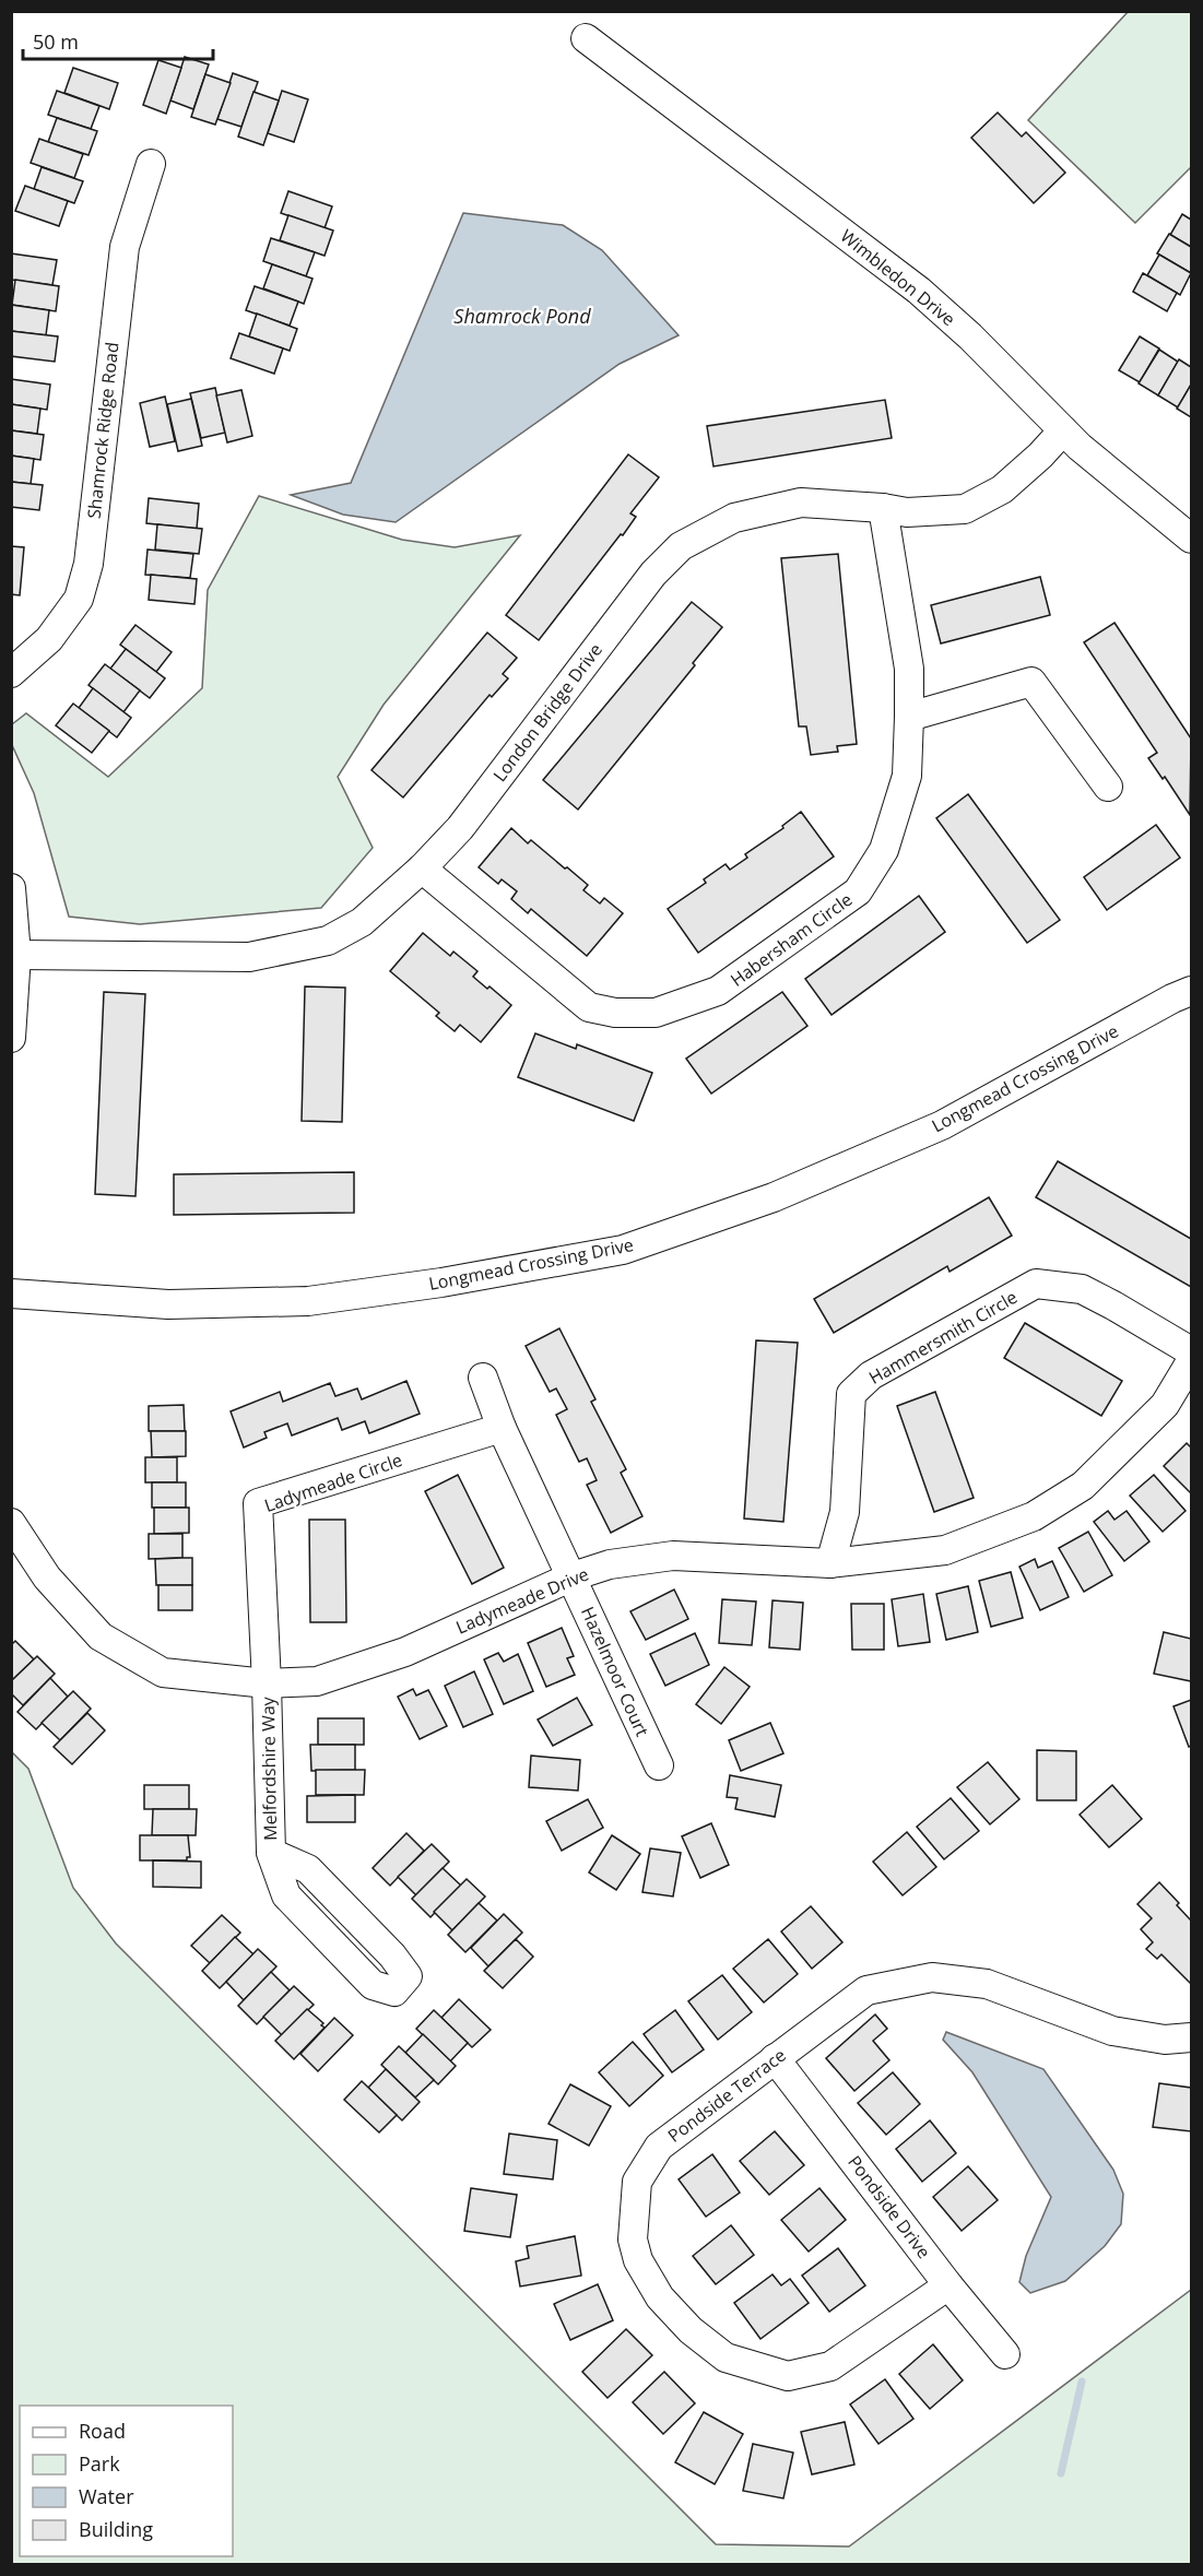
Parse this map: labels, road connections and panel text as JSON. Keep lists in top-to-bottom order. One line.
{"streets":{"street":["Wimbledon Drive","Shamrock Ridge Road","London Bridge Drive","Habersham Circle","Longmead Crossing Drive","Hammersmith Circle","Ladymeade Circle","Ladymeade Drive","Hazelmoor Court","Melfordshire Way","Pondside Terrace","Pondside Drive"]},"crossings":[["Wimbledon Drive","London Bridge Drive"],["London Bridge Drive","Habersham Circle"],["Hammersmith Circle","Ladymeade Drive"],["Ladymeade Circle","Ladymeade Drive"],["Ladymeade Circle","Melfordshire Way"],["Ladymeade Drive","Hazelmoor Court"],["Ladymeade Drive","Melfordshire Way"],["Pondside Terrace","Pondside Drive"]],"water":["Shamrock Pond"],"legend":["Road","Park","Water","Building"],"scale_bar":"50 m"}
